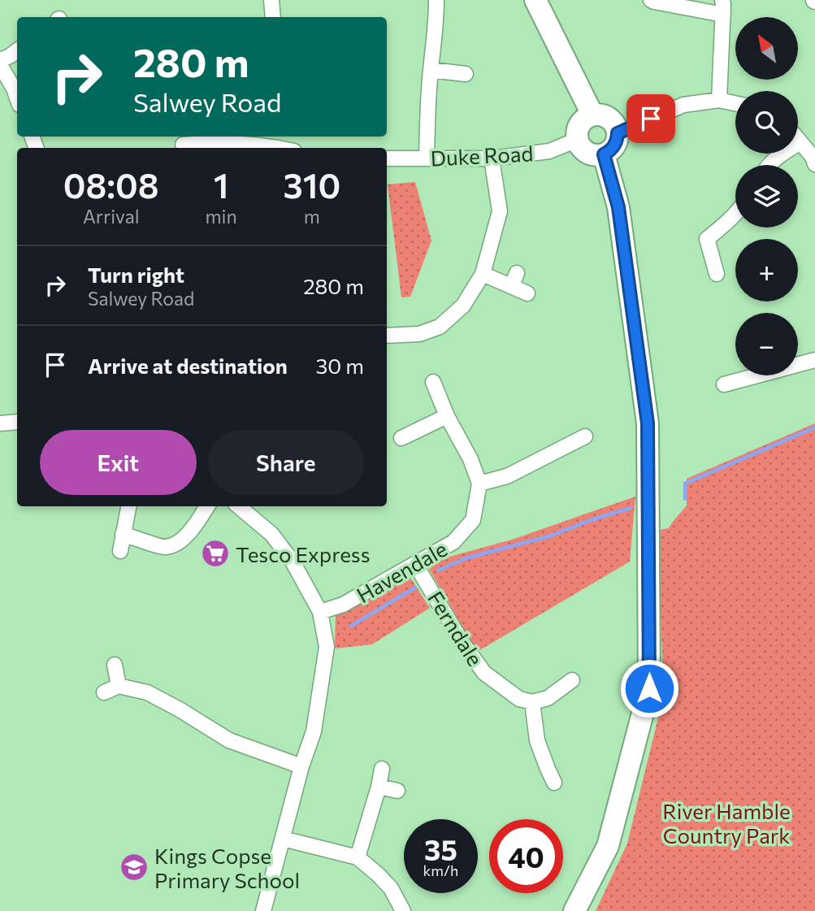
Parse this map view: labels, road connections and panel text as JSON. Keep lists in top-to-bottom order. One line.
{"streets":{"street":["Duke Road","Havendale","Ferndale"]},"crossings":[["Havendale","Ferndale"]],"parks":["River Hamble Country Park"],"places":{"supermarket":["Tesco Express"],"school or university":["Kings Copse Primary School"]},"north":"top left","page":{"map_buttons":["+","−"],"turn":["280 m","Salwey Road"],"eta":["08:08","Arrival","1","min","310","m"],"list":[{"name":"Turn right","note":"Salwey Road","value":"280 m"},{"name":"Arrive at destination","value":"30 m"}],"buttons":["Exit","Share"],"speed":"35 km/h","limit":"40"}}
